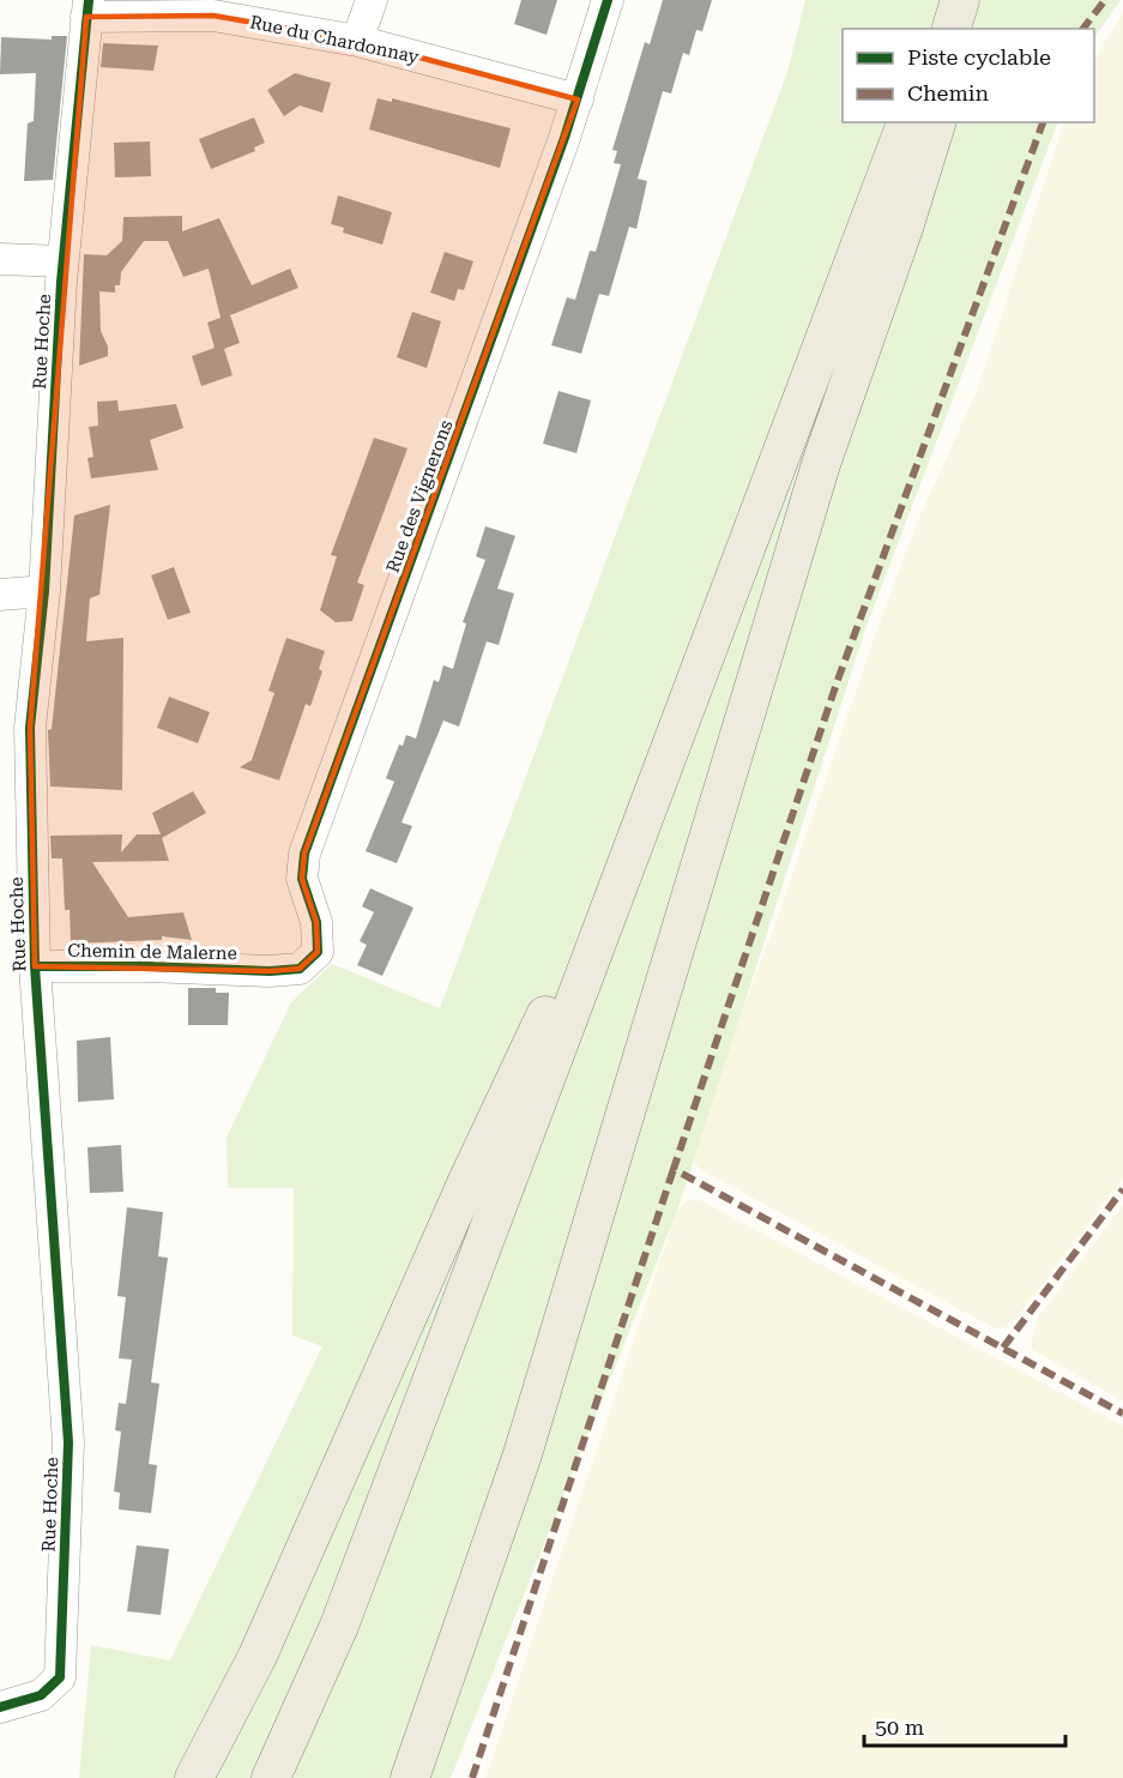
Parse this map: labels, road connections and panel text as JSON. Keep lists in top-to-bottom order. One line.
{"streets":{"street":["Rue du Chardonnay","Rue Hoche","Rue des Vignerons","Chemin de Malerne"]},"crossings":[["Rue du Chardonnay","Rue Hoche"],["Rue du Chardonnay","Rue des Vignerons"],["Rue Hoche","Chemin de Malerne"],["Rue des Vignerons","Chemin de Malerne"]],"legend":["Piste cyclable","Chemin"],"scale_bar":"50 m"}
